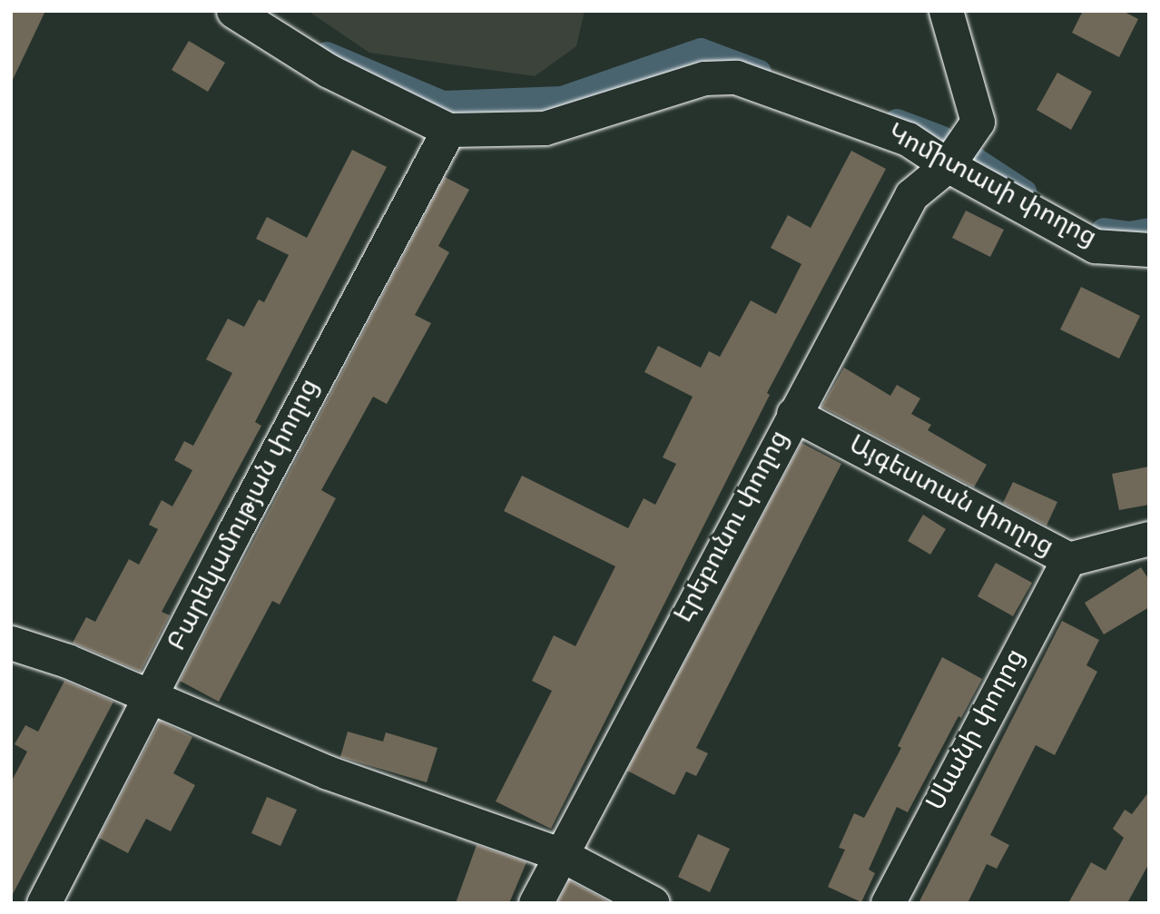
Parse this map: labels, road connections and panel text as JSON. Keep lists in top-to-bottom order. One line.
{"streets":{"street":["Կոմիտասի փողոց","Այգեստան փողոց","Բարեկամության փողոց","Էրեբունու փողոց","Սևանի փողոց"]},"crossings":[["Կոմիտասի փողոց","Բարեկամության փողոց"],["Կոմիտասի փողոց","Էրեբունու փողոց"],["Այգեստան փողոց","Էրեբունու փողոց"],["Այգեստան փողոց","Սևանի փողոց"]]}
